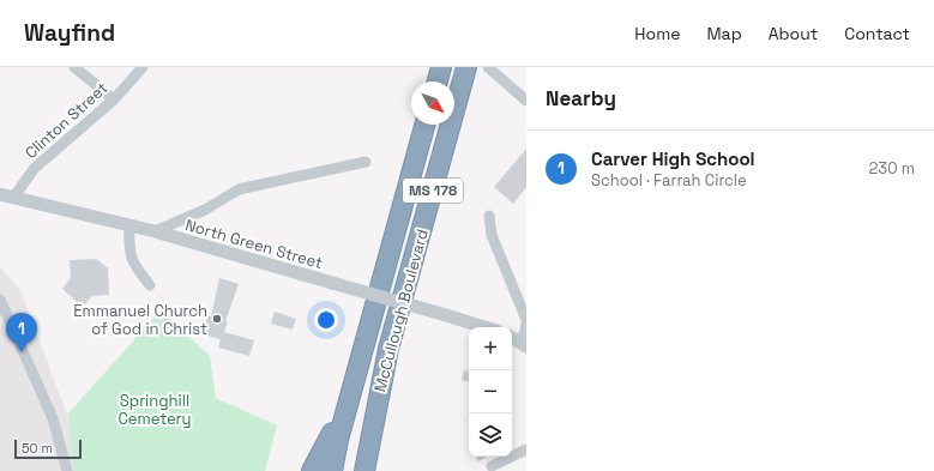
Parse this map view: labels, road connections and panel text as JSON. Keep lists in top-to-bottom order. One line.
{"streets":{"highway":["MS 178","McCullough Boulevard"],"street":["Clinton Street","North Green Street"]},"crossings":[["Clinton Street","North Green Street"]],"parks":["Springhill Cemetery"],"places":["Emmanuel Church of God in Christ"],"scale_bar":"50 m","north":"bottom right","page":{"header":"Wayfind","nav":["Home","Map","About","Contact"],"heading":"Nearby","list":[{"mark":"1","name":"Carver High School","note":"School · Farrah Circle","value":"230 m"}],"pins":"1","map_buttons":["+","−"],"scale":"50 m"}}
